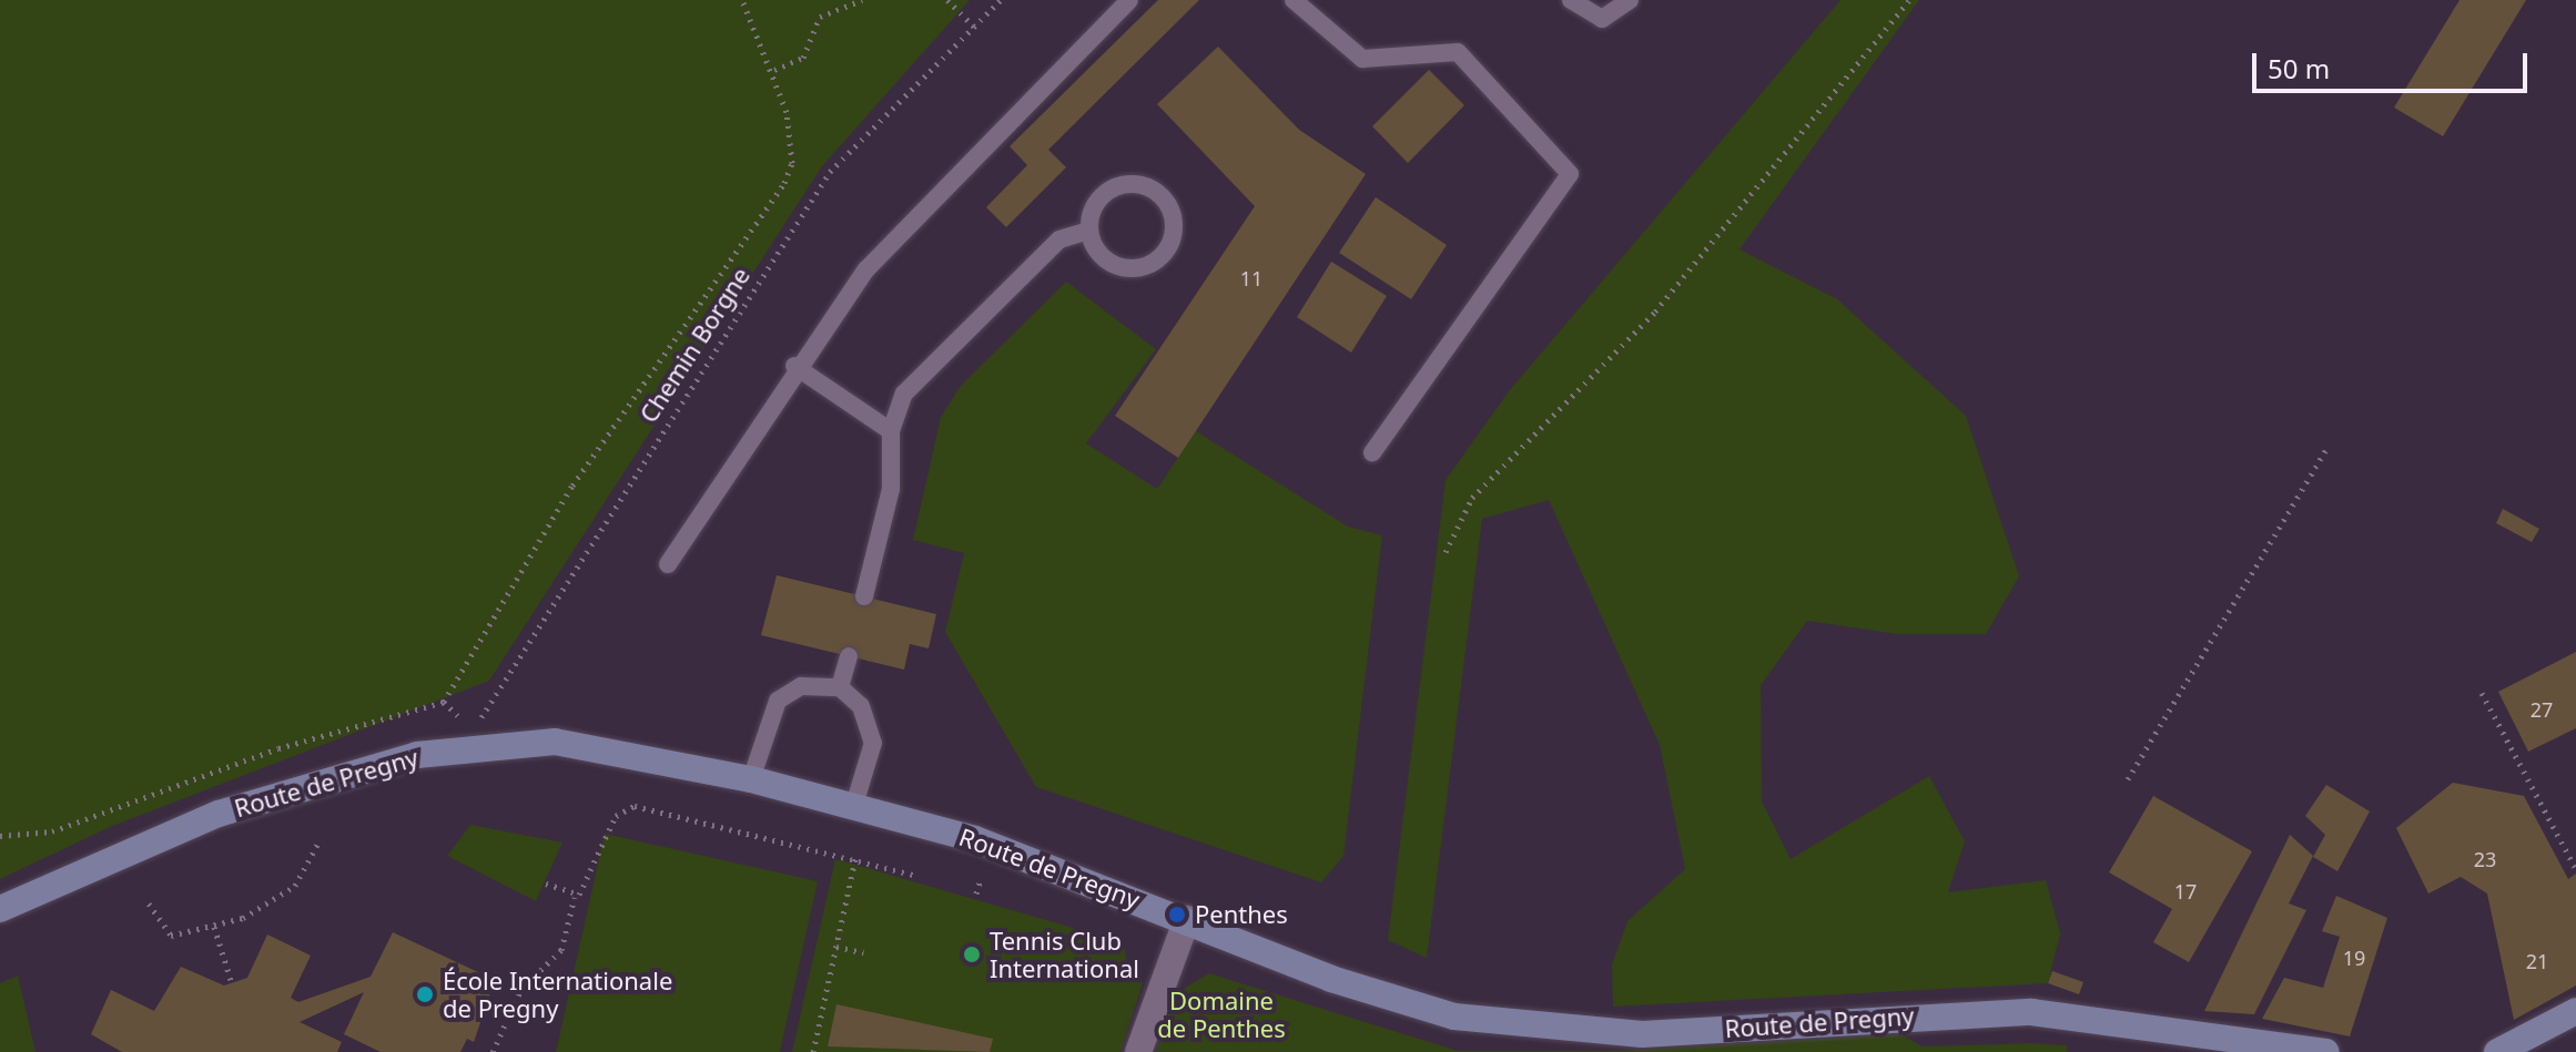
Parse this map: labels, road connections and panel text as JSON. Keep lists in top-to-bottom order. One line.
{"streets":{"street":["Route de Pregny"],"path":["Chemin Borgne"]},"crossings":[["Chemin Borgne","Route de Pregny"]],"parks":["Domaine de Penthes"],"places":["Penthes","Tennis Club International","École Internationale de Pregny"],"house_numbers":["11","27","23","17","19","21"],"scale_bar":"50 m"}
